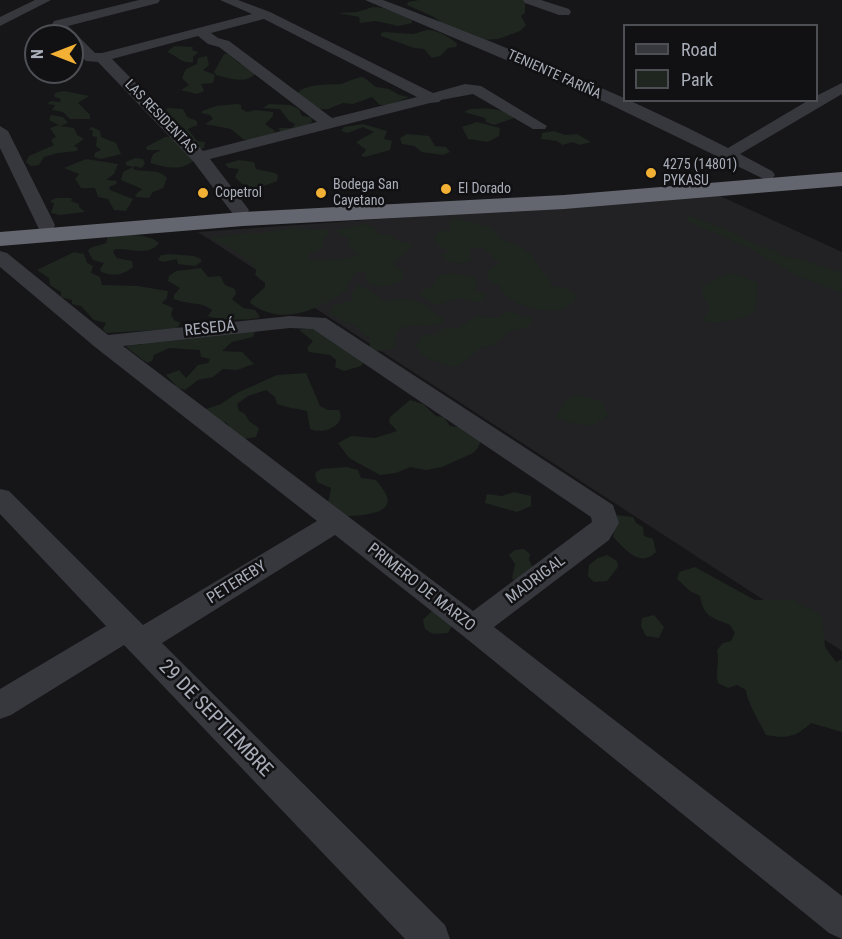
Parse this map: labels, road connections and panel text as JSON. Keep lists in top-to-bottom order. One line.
{"streets":{"street":["TENIENTE FARIÑA","LAS RESIDENTAS","RESEDÁ","MADRIGAL","PETEREBY","PRIMERO DE MARZO","29 DE SEPTIEMBRE"]},"crossings":[["RESEDÁ","MADRIGAL"],["RESEDÁ","PRIMERO DE MARZO"],["MADRIGAL","PRIMERO DE MARZO"],["PETEREBY","PRIMERO DE MARZO"],["PETEREBY","29 DE SEPTIEMBRE"]],"places":["4275 (14801) PYKASU","El Dorado","Copetrol","Bodega San Cayetano"],"legend":["Road","Park"],"north":"left"}
